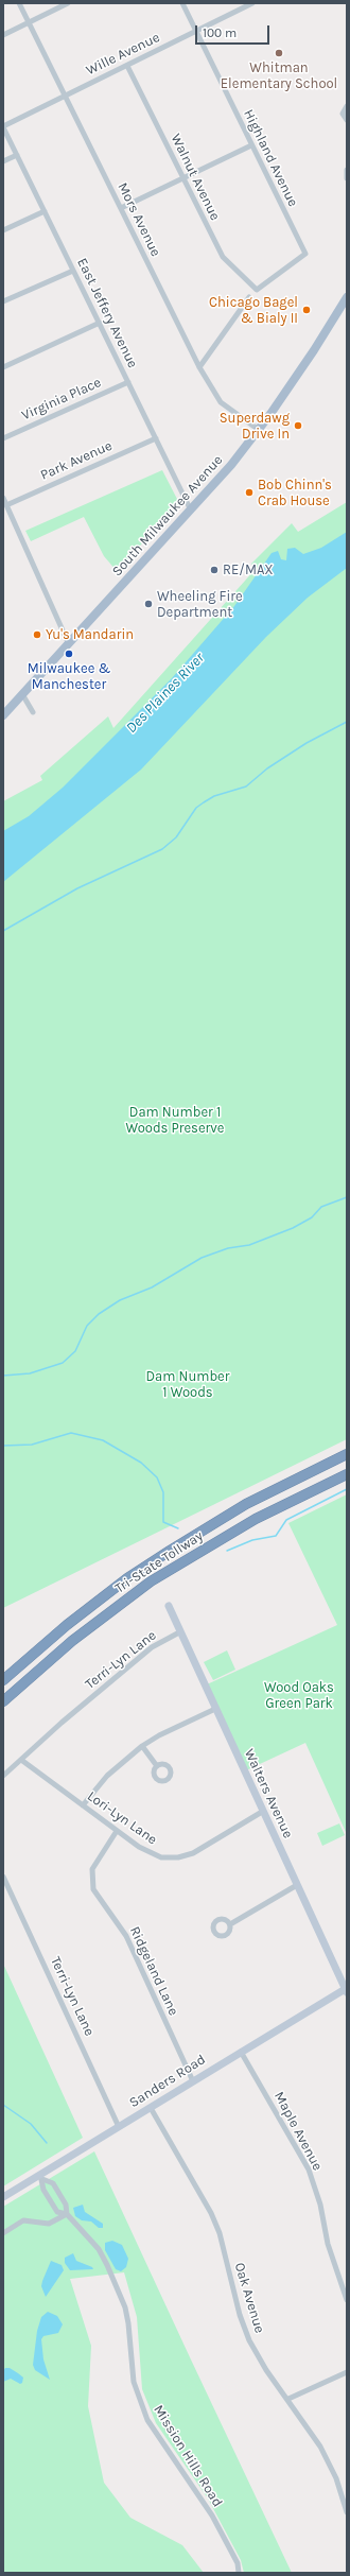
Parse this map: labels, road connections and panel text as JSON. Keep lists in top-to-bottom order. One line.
{"streets":{"highway":["Tri-State Tollway"],"main road":["South Milwaukee Avenue"],"street":["Wille Avenue","Highland Avenue","Walnut Avenue","Mors Avenue","East Jeffery Avenue","Virginia Place","Park Avenue","Terri-Lyn Lane","Walters Avenue","Lori-Lyn Lane","Ridgeland Lane","Sanders Road","Maple Avenue","Oak Avenue","Mission Hills Road"]},"crossings":[["Wille Avenue","Highland Avenue"],["Wille Avenue","Walnut Avenue"],["Wille Avenue","Mors Avenue"],["Wille Avenue","East Jeffery Avenue"],["Highland Avenue","Walnut Avenue"],["Mors Avenue","South Milwaukee Avenue"],["East Jeffery Avenue","Virginia Place"],["East Jeffery Avenue","Park Avenue"],["East Jeffery Avenue","South Milwaukee Avenue"],["Terri-Lyn Lane","Walters Avenue"],["Terri-Lyn Lane","Lori-Lyn Lane"],["Terri-Lyn Lane","Sanders Road"],["Walters Avenue","Lori-Lyn Lane"],["Walters Avenue","Sanders Road"],["Lori-Lyn Lane","Ridgeland Lane"],["Ridgeland Lane","Sanders Road"],["Sanders Road","Maple Avenue"],["Sanders Road","Oak Avenue"],["Sanders Road","Mission Hills Road"]],"water":["Des Plaines River"],"parks":["Dam Number 1 Woods Preserve","Dam Number 1 Woods","Wood Oaks Green Park"],"places":["Whitman Elementary School","Chicago Bagel & Bialy II","Superdawg Drive In","Bob Chinn's Crab House","RE/MAX","Wheeling Fire Department","Yu's Mandarin","Milwaukee & Manchester"],"scale_bar":"100 m"}
